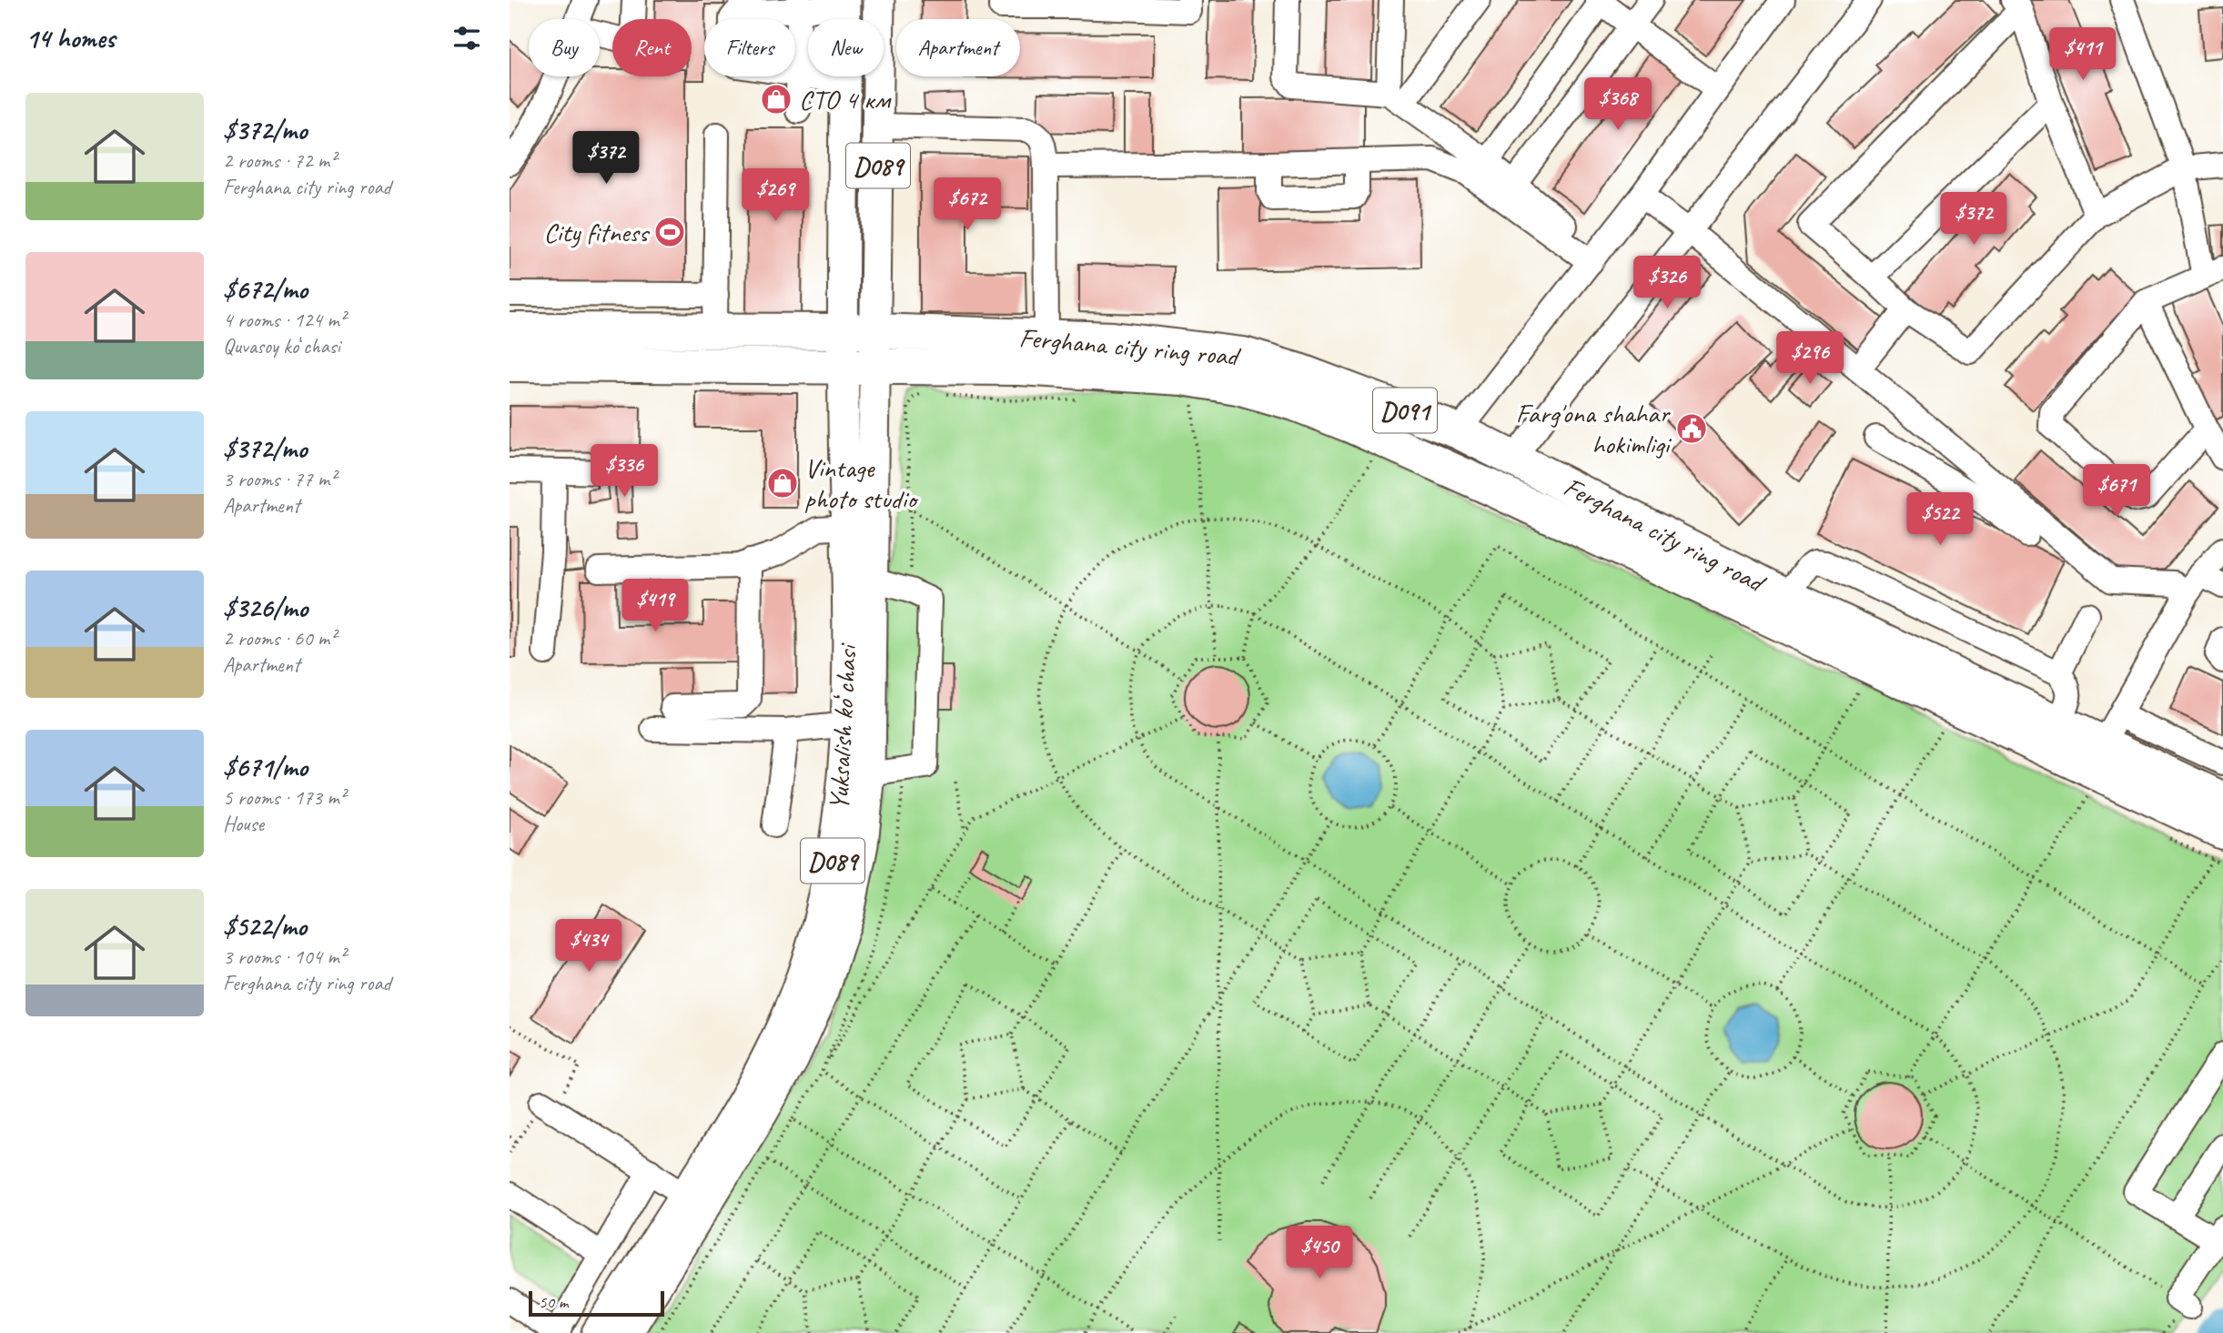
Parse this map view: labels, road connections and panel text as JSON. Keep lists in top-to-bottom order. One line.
{"streets":{"highway":["Ferghana city ring road","D091"],"main road":["D089","Yuksalish koʻchasi"]},"crossings":[["D089","Ferghana city ring road"],["D089","Yuksalish koʻchasi"],["Ferghana city ring road","Yuksalish koʻchasi"]],"places":{"shop":["СТО 4 км","Vintage photo studio"],"sports":["City fitness"],"public building":["Farg'ona shahar hokimligi"]},"scale_bar":"50 m","page":{"heading":"14 homes","chip":["Buy","Rent","Filters","New","Apartment"],"price":["$411","$368","$372","$269","$672","$372","$326","$296","$336","$671","$522","$419","$434","$450"],"list":[{"name":"$372/mo","note":"2 rooms · 72 m² · Ferghana city ring road"},{"name":"$672/mo","note":"4 rooms · 124 m² · Quvasoy koʻchasi"},{"name":"$372/mo","note":"3 rooms · 77 m² · Apartment"},{"name":"$326/mo","note":"2 rooms · 60 m² · Apartment"},{"name":"$671/mo","note":"5 rooms · 173 m² · House"},{"name":"$522/mo","note":"3 rooms · 104 m² · Ferghana city ring road"}],"scale":"50 m"}}
